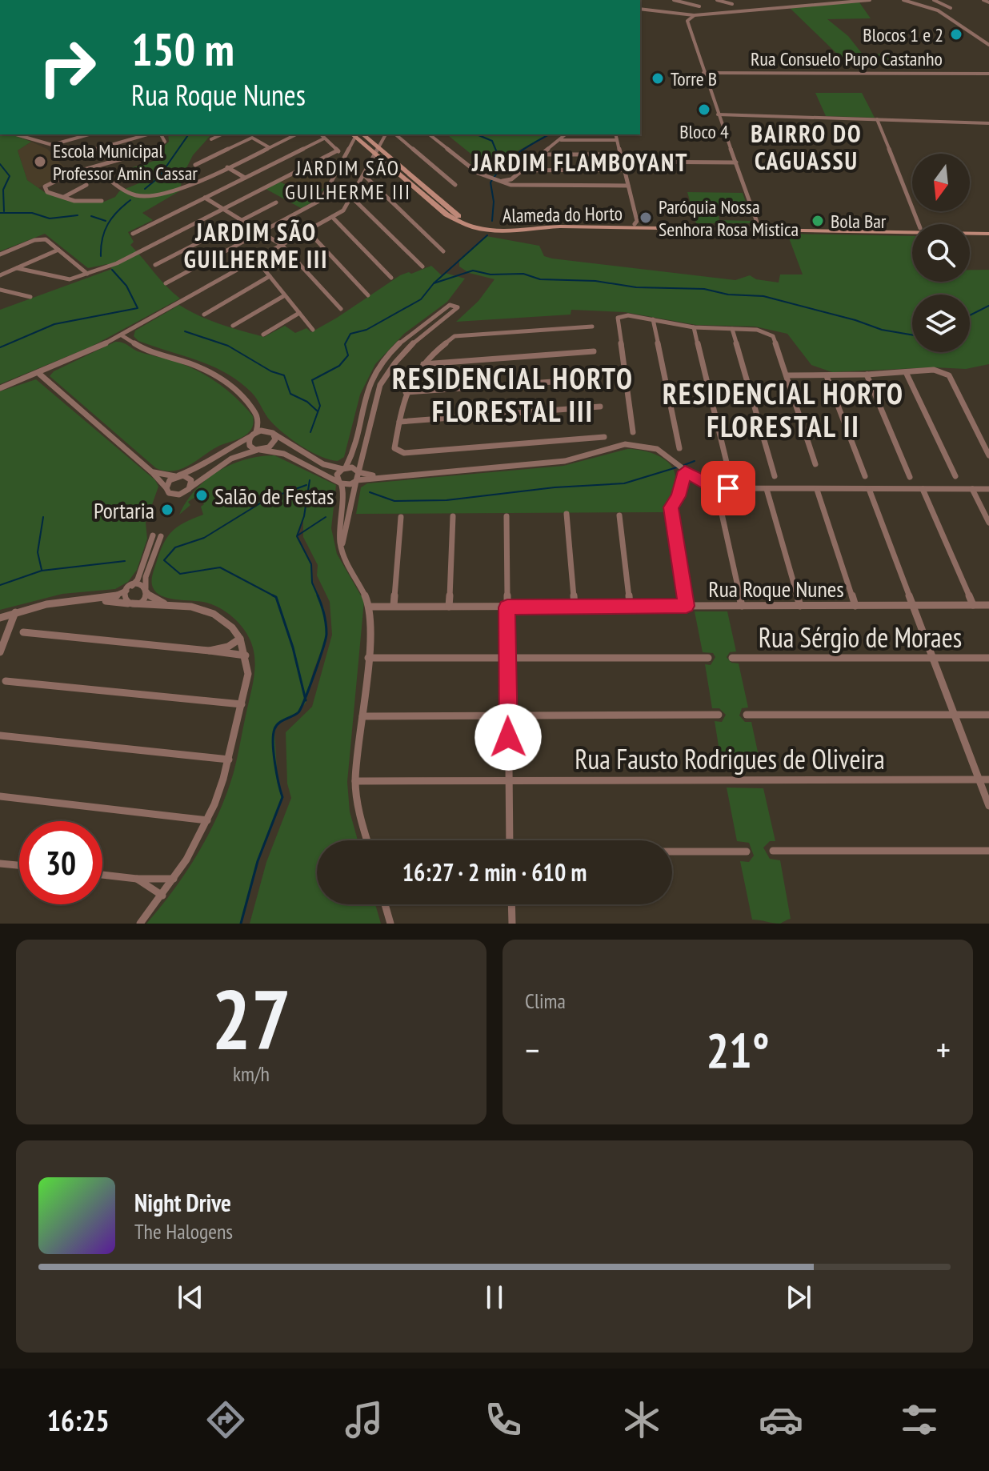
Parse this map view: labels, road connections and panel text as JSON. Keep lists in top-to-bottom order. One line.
{"streets":{"main road":["Alameda do Horto"],"street":["Rua Consuelo Pupo Castanho","Rua Roque Nunes","Rua Sérgio de Moraes","Rua Fausto Rodrigues de Oliveira"]},"districts":["BAIRRO DO CAGUASSU","JARDIM FLAMBOYANT","JARDIM SÃO GUILHERME III","JARDIM SÃO GUILHERME III","RESIDENCIAL HORTO FLORESTAL III","RESIDENCIAL HORTO FLORESTAL II"],"places":["Blocos 1 e 2","Torre B","Bloco 4","Escola Municipal Professor Amin Cassar","Paróquia Nossa Senhora Rosa Mistica","Bola Bar","Salão de Festas","Portaria"],"north":"bottom","page":{"turn":["150 m","Rua Roque Nunes"],"limit":"30","trip":"16:27 · 2 min · 610 m","tile":[["27","km/h"],"Clima"],"heat":["−","21°","+"],"song":["Night Drive","The Halogens"],"tabs":"16:25"}}
